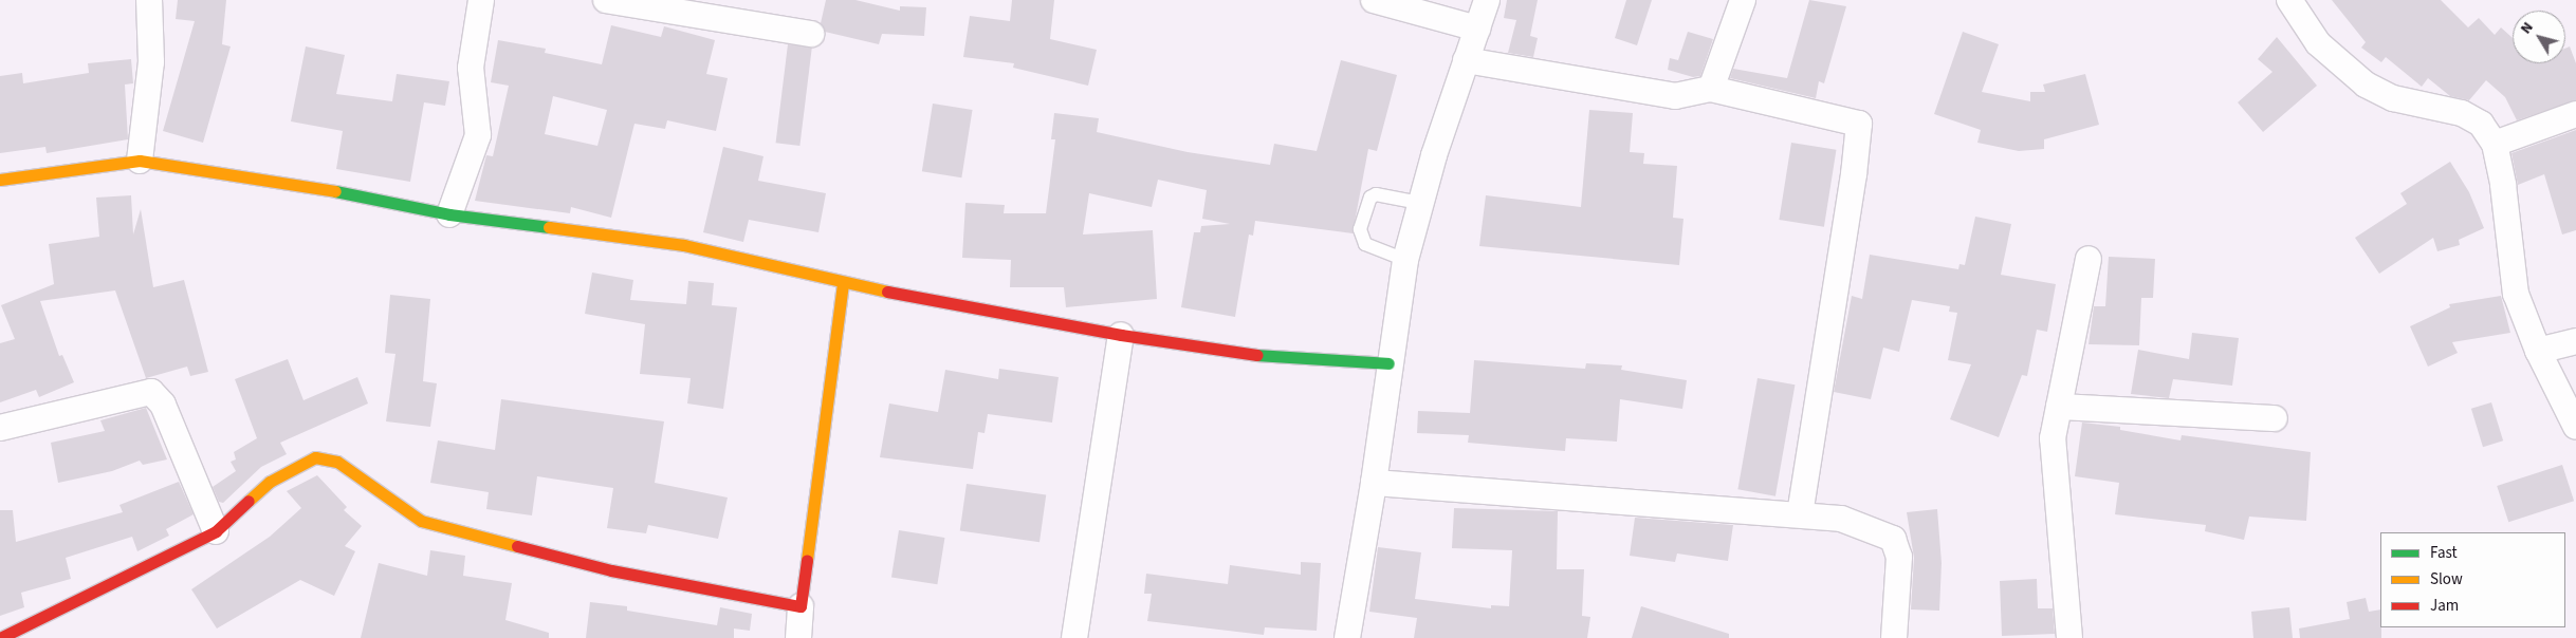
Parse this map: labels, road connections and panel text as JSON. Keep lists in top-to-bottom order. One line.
{"legend":["Fast","Slow","Jam"],"north":"top left"}
